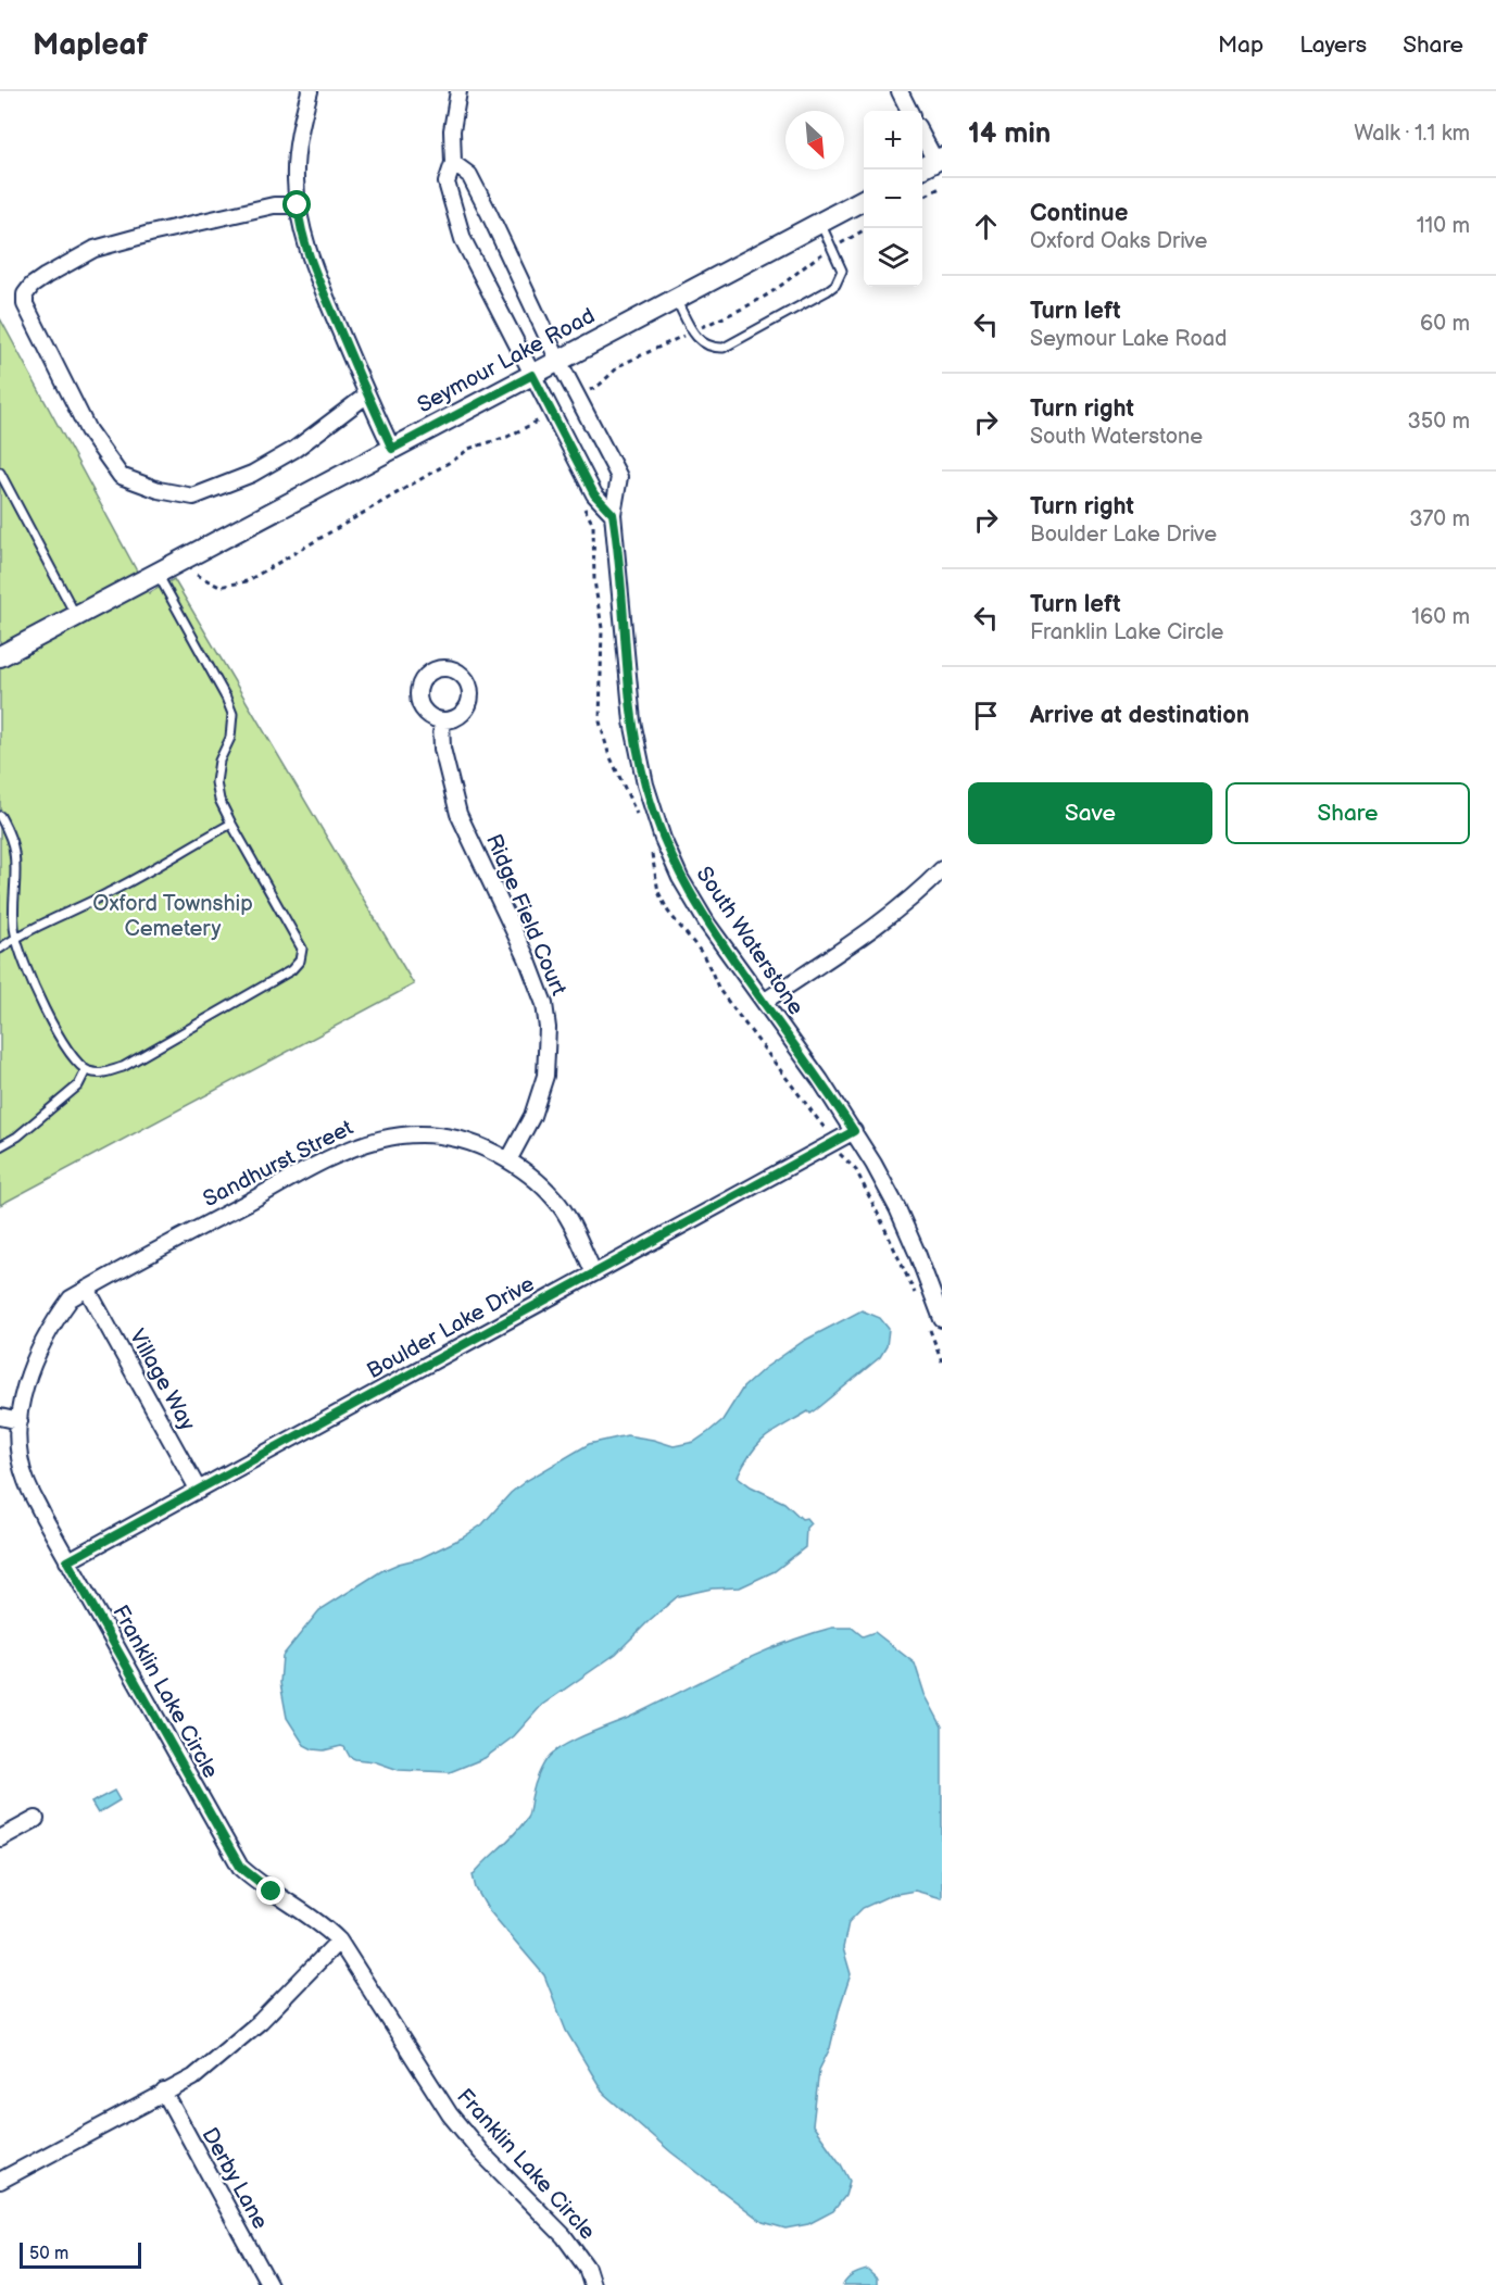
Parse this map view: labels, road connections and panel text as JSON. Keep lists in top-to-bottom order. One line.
{"streets":{"street":["Seymour Lake Road","Ridge Field Court","South Waterstone","Sandhurst Street","Boulder Lake Drive","Village Way","Franklin Lake Circle","Derby Lane"]},"crossings":[["Seymour Lake Road","South Waterstone"],["Ridge Field Court","Sandhurst Street"],["South Waterstone","Boulder Lake Drive"],["Sandhurst Street","Boulder Lake Drive"],["Sandhurst Street","Village Way"],["Sandhurst Street","Franklin Lake Circle"],["Boulder Lake Drive","Village Way"],["Boulder Lake Drive","Franklin Lake Circle"]],"parks":["Oxford Township Cemetery"],"scale_bar":"50 m","north":"bottom right","page":{"header":"Mapleaf","nav":["Map","Layers","Share"],"heading":["14 min","Walk · 1.1 km"],"map_buttons":["+","−"],"list":[["Continue","Oxford Oaks Drive","110 m"],["Turn left","Seymour Lake Road","60 m"],["Turn right","South Waterstone","350 m"],["Turn right","Boulder Lake Drive","370 m"],["Turn left","Franklin Lake Circle","160 m"],"Arrive at destination"],"buttons":["Save","Share"],"scale":"50 m"}}
